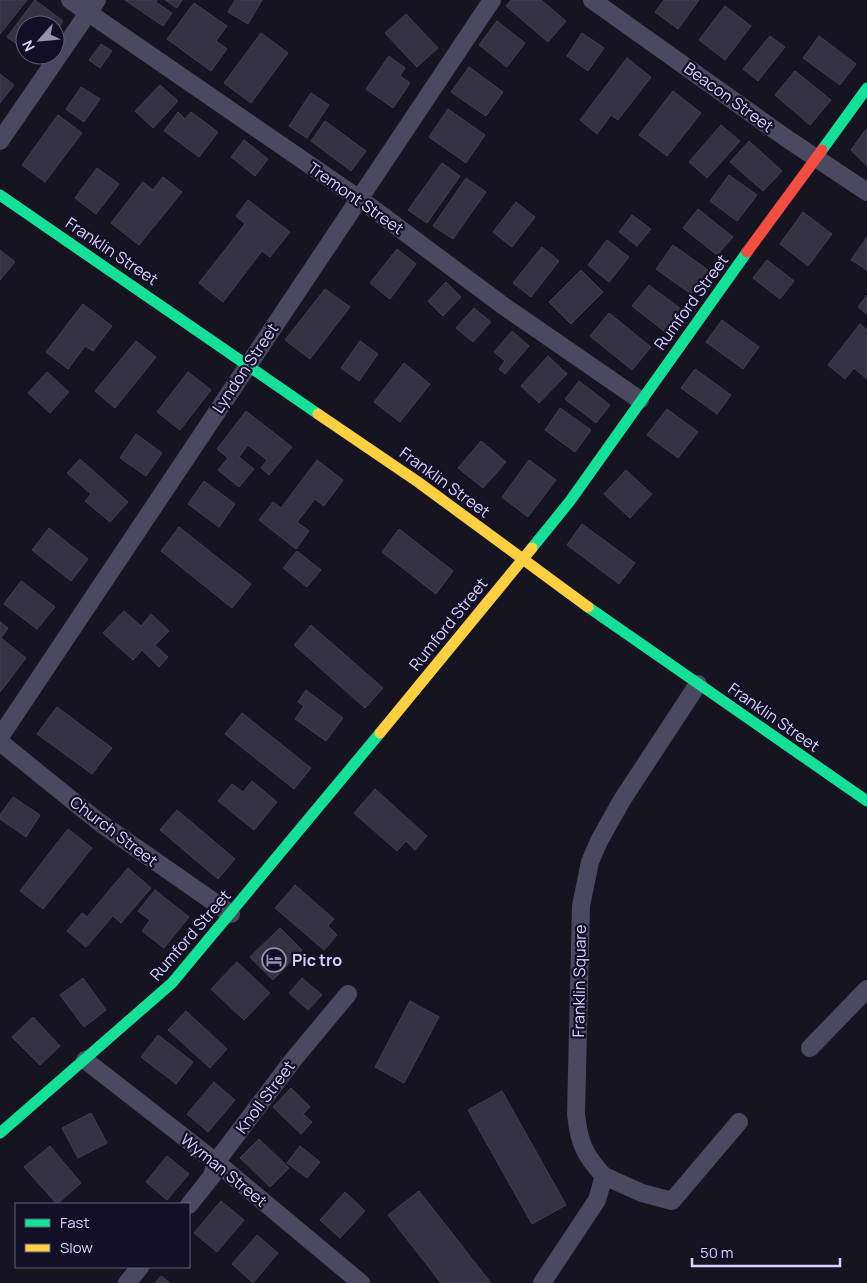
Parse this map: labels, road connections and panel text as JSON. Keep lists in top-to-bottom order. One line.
{"streets":{"street":["Beacon Street","Tremont Street","Franklin Street","Rumford Street","Lyndon Street","Church Street","Franklin Square","Knoll Street","Wyman Street"]},"crossings":[["Beacon Street","Rumford Street"],["Tremont Street","Rumford Street"],["Tremont Street","Lyndon Street"],["Franklin Street","Rumford Street"],["Franklin Street","Lyndon Street"],["Franklin Street","Franklin Square"],["Rumford Street","Church Street"],["Rumford Street","Wyman Street"],["Knoll Street","Wyman Street"]],"places":{"hotel":["Pic tro"]},"legend":["Fast","Slow"],"scale_bar":"50 m","north":"bottom left"}
